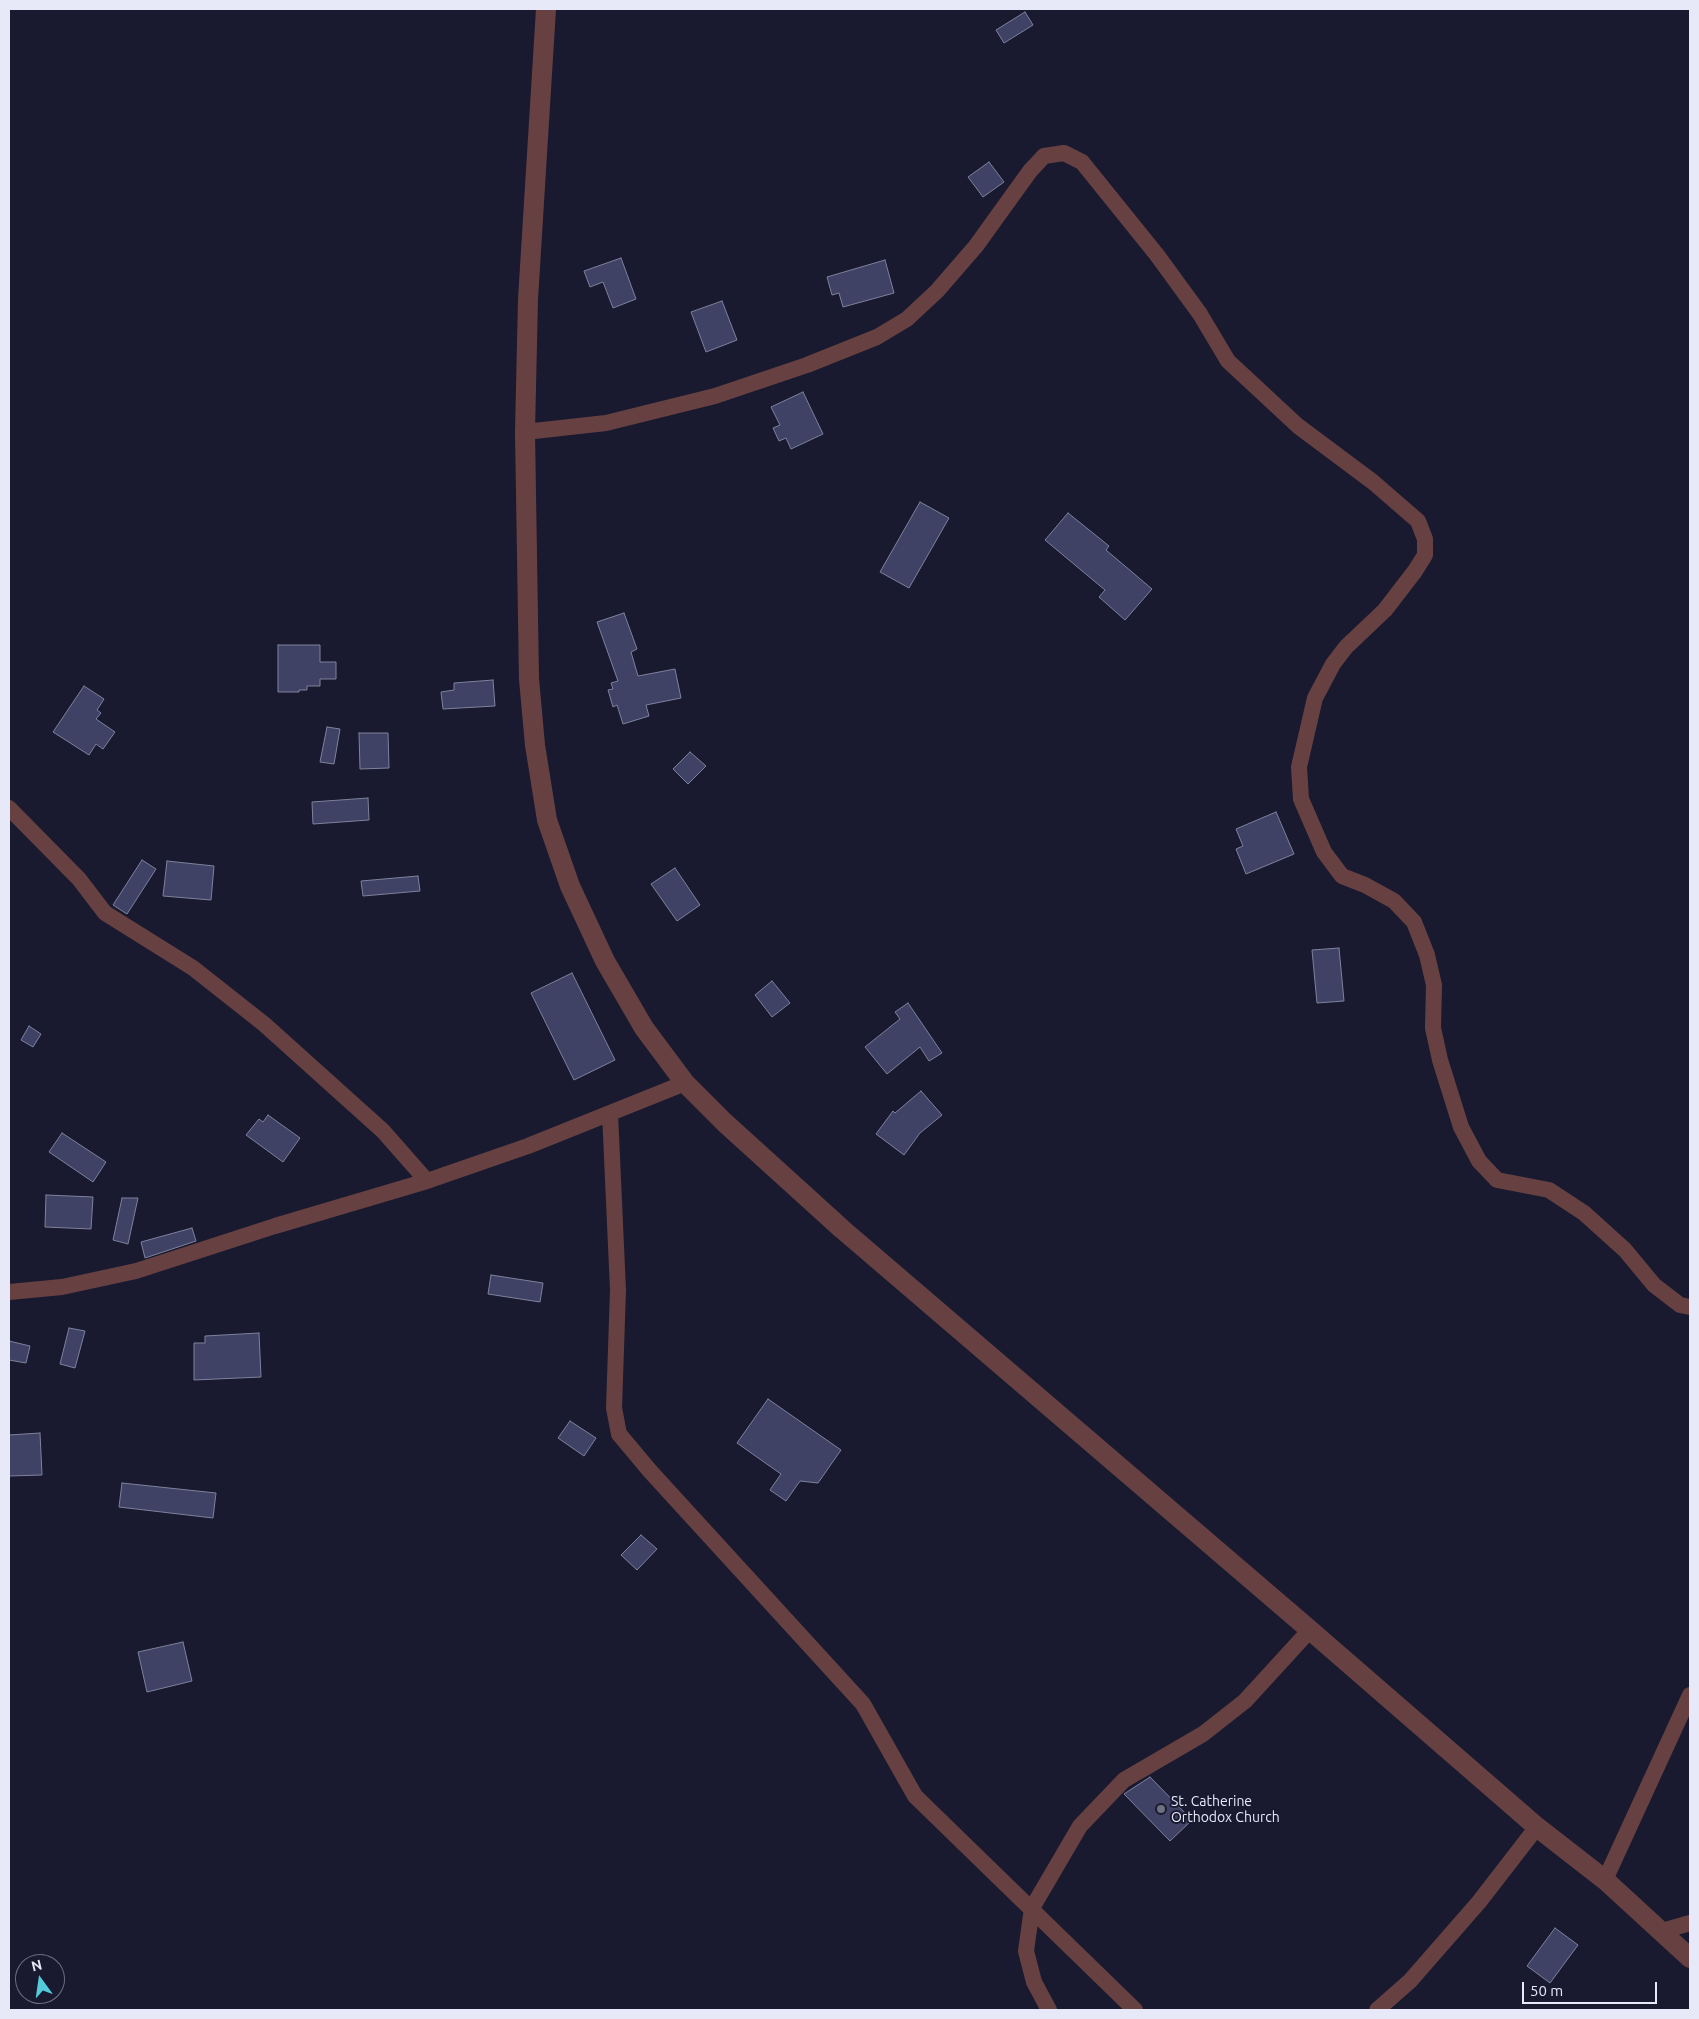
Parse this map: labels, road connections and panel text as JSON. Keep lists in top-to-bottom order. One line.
{"places":["St. Catherine Orthodox Church"],"scale_bar":"50 m","north":"top"}
